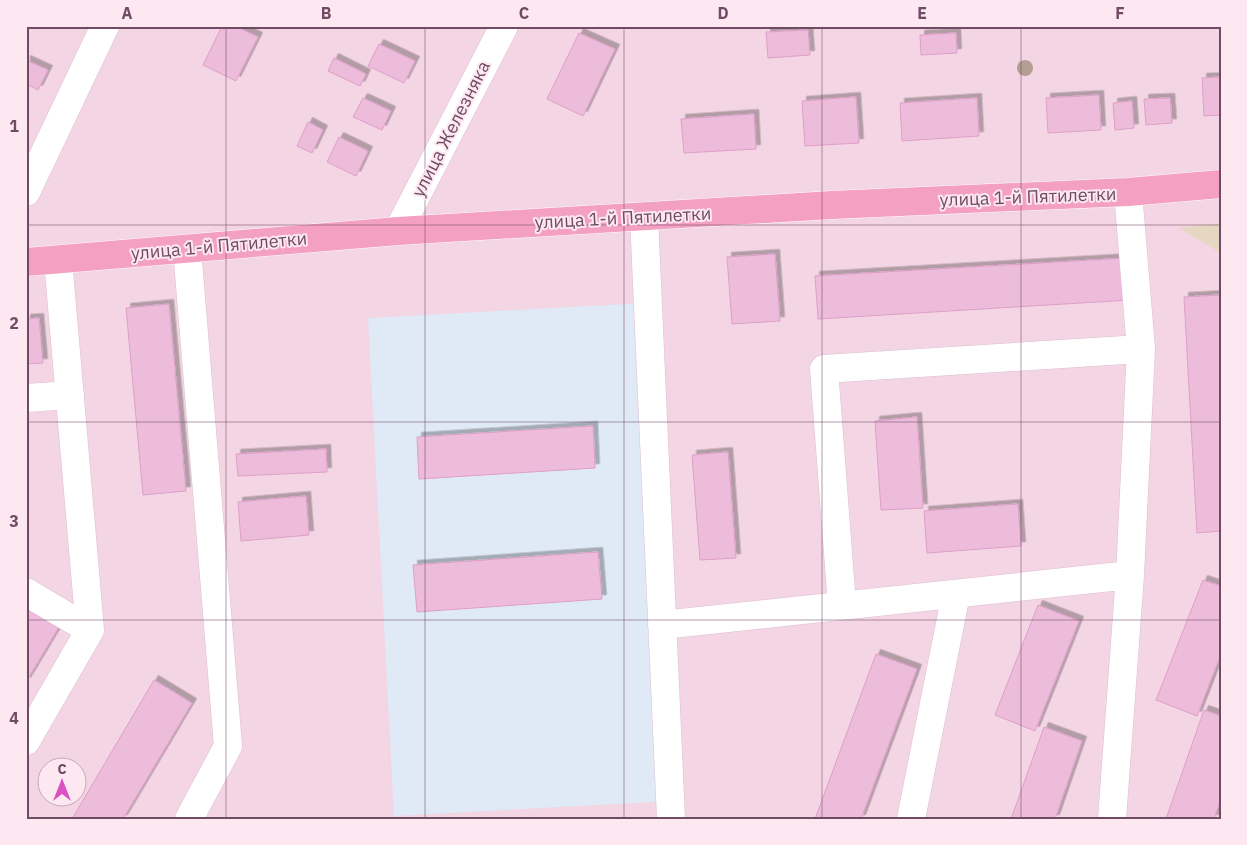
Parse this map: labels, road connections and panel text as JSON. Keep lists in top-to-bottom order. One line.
{"streets":{"main road":["улица 1-й Пятилетки"],"lane":["улица Железняка"]},"crossings":[["улица Железняка","улица 1-й Пятилетки"]],"north":"top","grid":{"columns":["A","B","C","D","E","F"],"rows":["1","2","3","4"]}}
